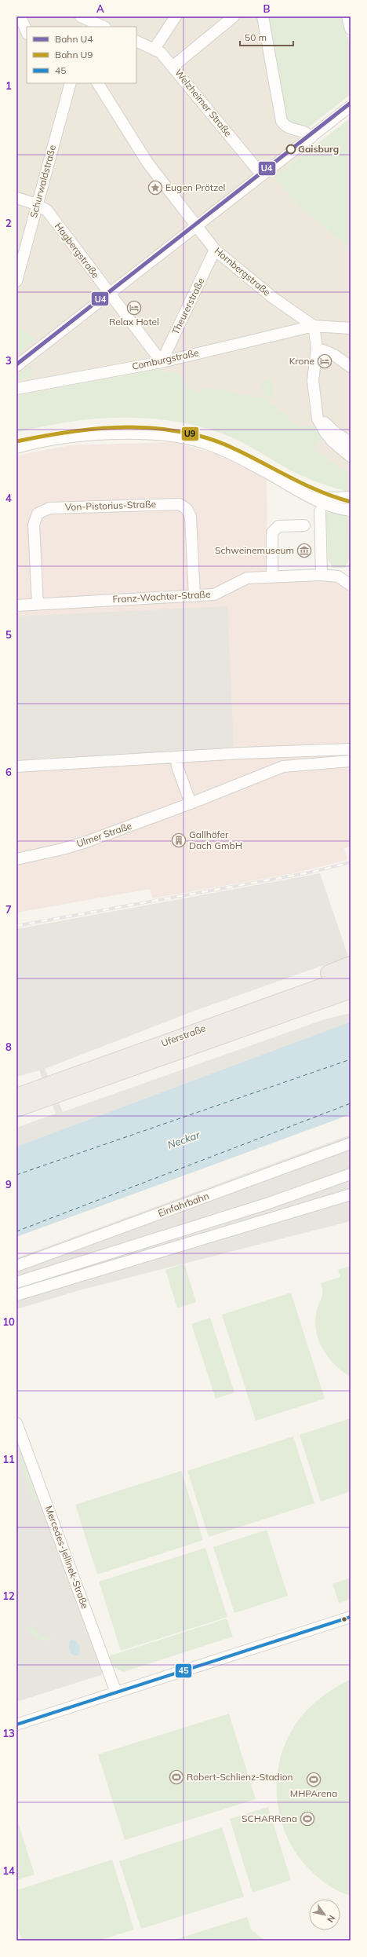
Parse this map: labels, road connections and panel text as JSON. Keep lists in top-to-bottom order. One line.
{"streets":{"highway":["Uferstraße"],"street":["Welzheimer Straße","Schurwaldstraße","Hagbergstraße","Hornbergstraße","Theurerstraße","Comburgstraße","Von-Pistorius-Straße","Franz-Wachter-Straße","Ulmer Straße","Einfahrbahn","Mercedes-Jellinek-Straße"]},"crossings":[["Schurwaldstraße","Hagbergstraße"],["Hagbergstraße","Theurerstraße"],["Hagbergstraße","Comburgstraße"],["Hornbergstraße","Theurerstraße"],["Hornbergstraße","Comburgstraße"],["Theurerstraße","Comburgstraße"],["Von-Pistorius-Straße","Franz-Wachter-Straße"]],"water":["Neckar"],"places":{"other":["Gaisburg"],"place":["Eugen Prötzel"],"hotel":["Relax Hotel","Krone"],"museum":["Schweinemuseum"],"building":["Gallhöfer Dach GmbH"],"sports":["Robert-Schlienz-Stadion","MHPArena","SCHARRena"]},"lines":["rail line U4","rail line U9","transit line 45"],"legend":["Bahn U4","Bahn U9","45"],"scale_bar":"50 m","north":"bottom right","grid":{"columns":["A","B"],"rows":["1","2","3","4","5","6","7","8","9","10","11","12","13","14"]}}
